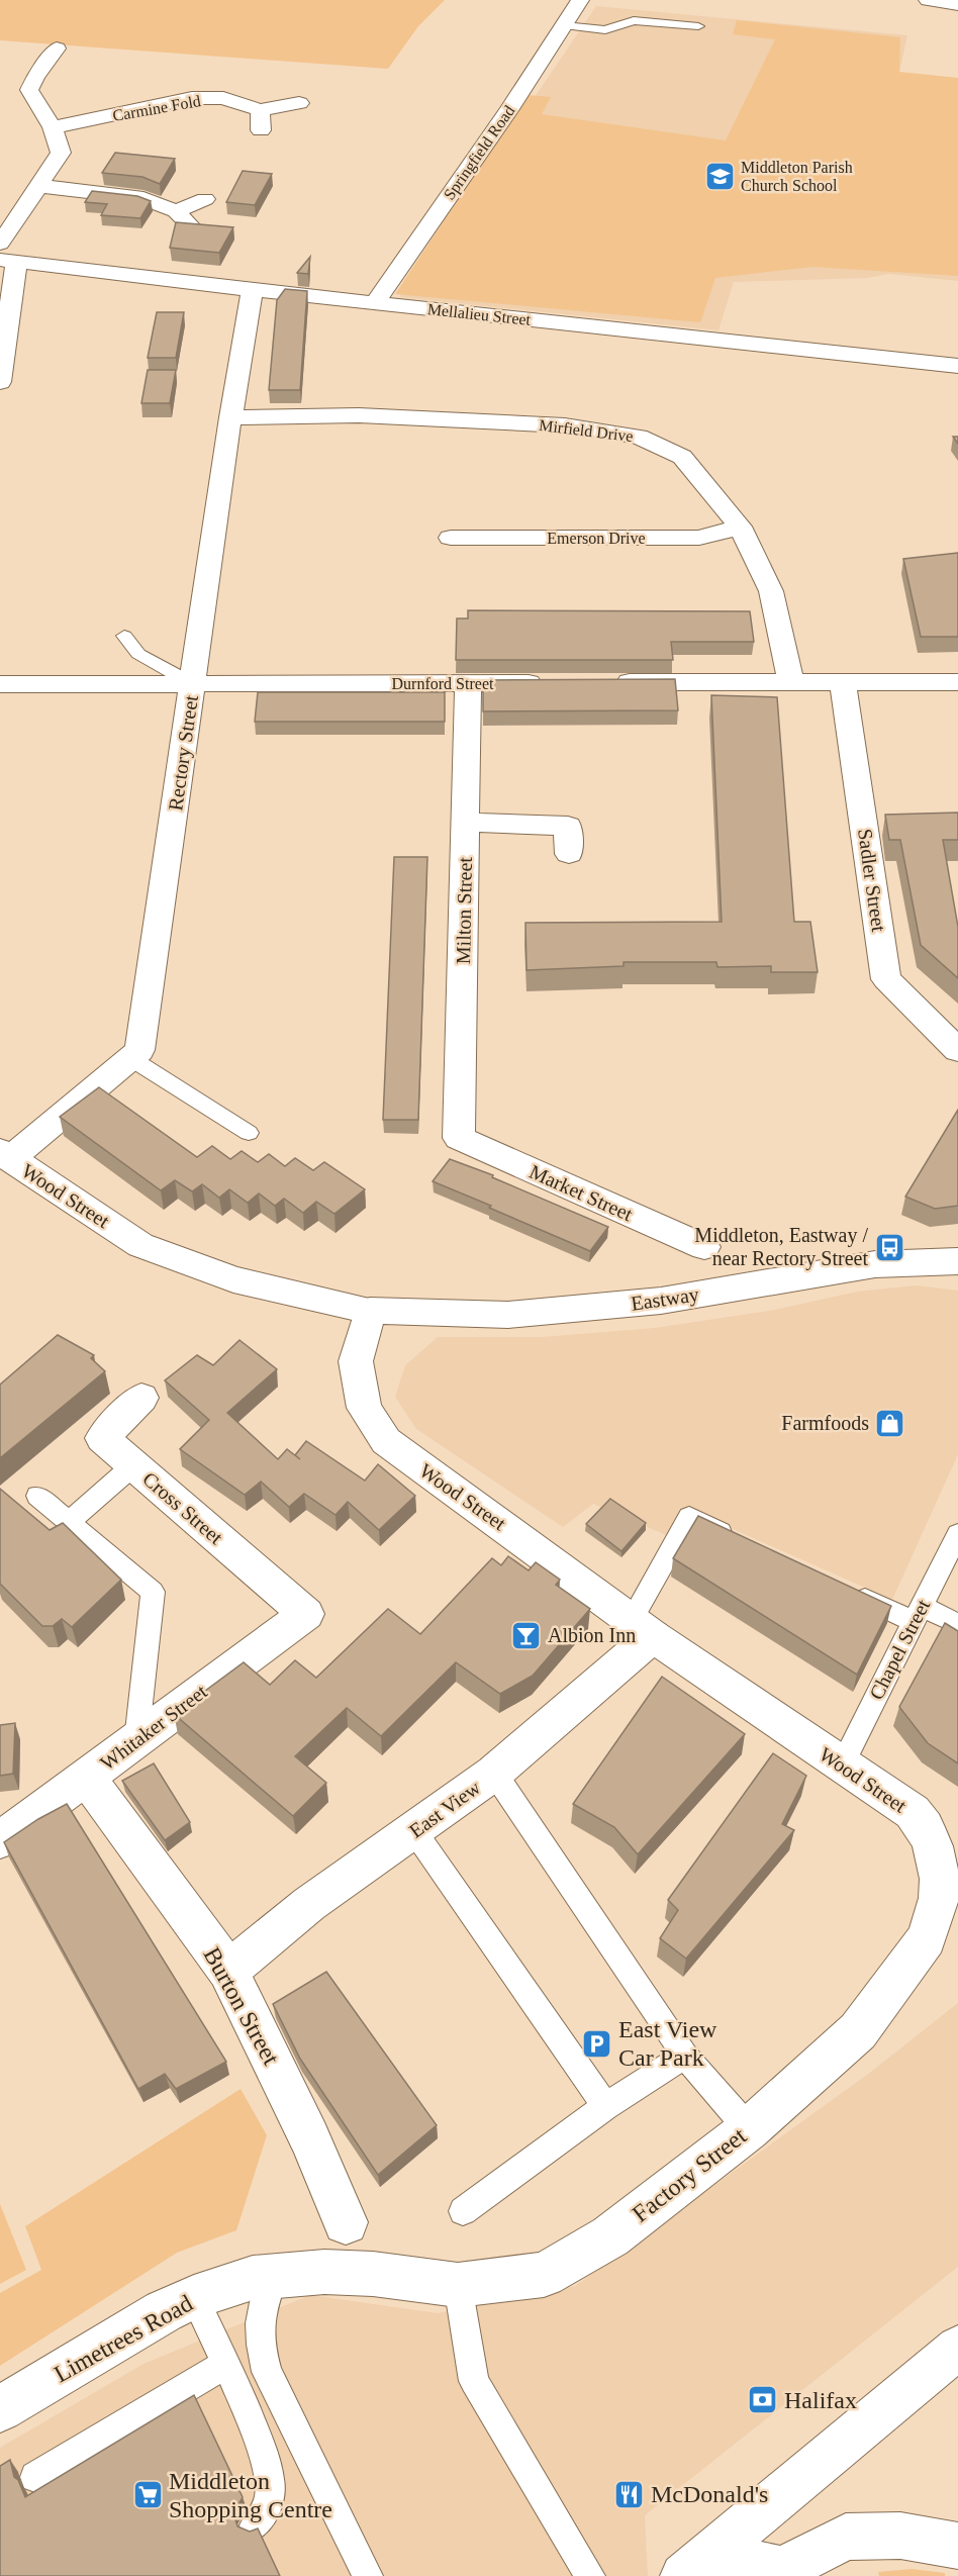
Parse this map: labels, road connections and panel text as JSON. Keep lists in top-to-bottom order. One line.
{"streets":{"street":["Carmine Fold","Springfield Road","Mellalieu Street","Mirfield Drive","Emerson Drive","Durnford Street","Rectory Street","Sadler Street","Milton Street","Market Street","Wood Street","Eastway","Cross Street","Whitaker Street","East View","Burton Street","Factory Street","Limetrees Road"],"lane":["Chapel Street"]},"crossings":[["Springfield Road","Mellalieu Street"],["Mellalieu Street","Rectory Street"],["Mirfield Drive","Emerson Drive"],["Mirfield Drive","Rectory Street"],["Durnford Street","Rectory Street"],["Durnford Street","Milton Street"],["Rectory Street","Wood Street"],["Milton Street","Market Street"],["Wood Street","Eastway"],["Wood Street","Chapel Street"],["Wood Street","East View"],["Wood Street","Factory Street"],["Cross Street","Whitaker Street"],["Whitaker Street","Burton Street"],["East View","Burton Street"],["Factory Street","Limetrees Road"]],"places":{"school or university":["Middleton Parish Church School"],"bus stop":["Middleton, Eastway / near Rectory Street"],"shop":["Farmfoods"],"bar":["Albion Inn"],"parking":["East View Car Park"],"bank":["Halifax"],"restaurant":["McDonald's"],"supermarket":["Middleton Shopping Centre"]}}
